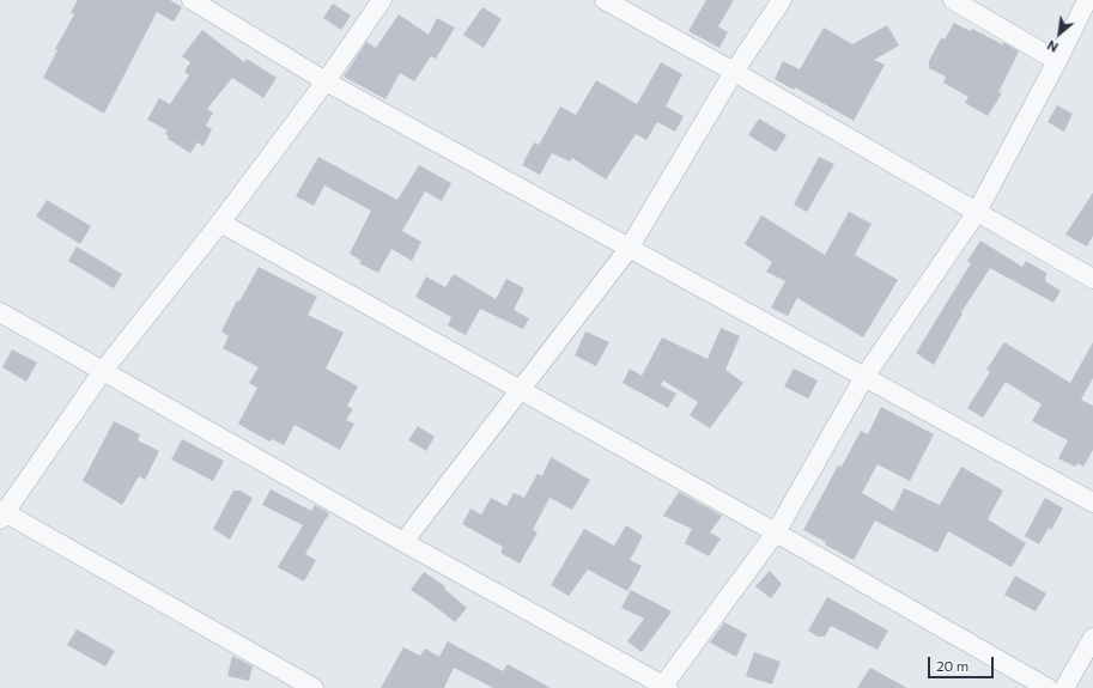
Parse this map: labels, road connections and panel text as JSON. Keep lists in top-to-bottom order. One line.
{"scale_bar":"20 m","north":"bottom left"}
